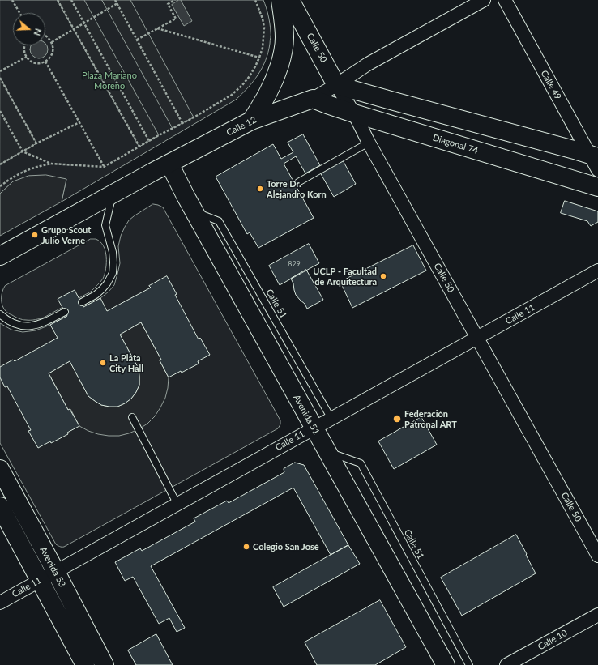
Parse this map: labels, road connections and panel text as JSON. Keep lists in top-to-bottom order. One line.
{"streets":{"main road":["Calle 50","Calle 12","Diagonal 74","Avenida 51","Avenida 53"],"street":["Calle 49","Calle 11","Calle 10"],"lane":["Calle 51"]},"crossings":[["Calle 50","Calle 12"],["Calle 50","Diagonal 74"],["Calle 50","Calle 11"],["Calle 12","Diagonal 74"],["Calle 12","Avenida 51"],["Calle 51","Calle 11"],["Calle 51","Avenida 51"],["Calle 11","Avenida 51"],["Calle 11","Avenida 53"]],"parks":["Plaza Mariano Moreno"],"places":["Torre Dr. Alejandro Korn","Grupo Scout Julio Verne","UCLP - Facultad de Arquitectura","La Plata City Hall","Federación Patronal ART","Colegio San José"],"house_numbers":["829"],"north":"right"}
